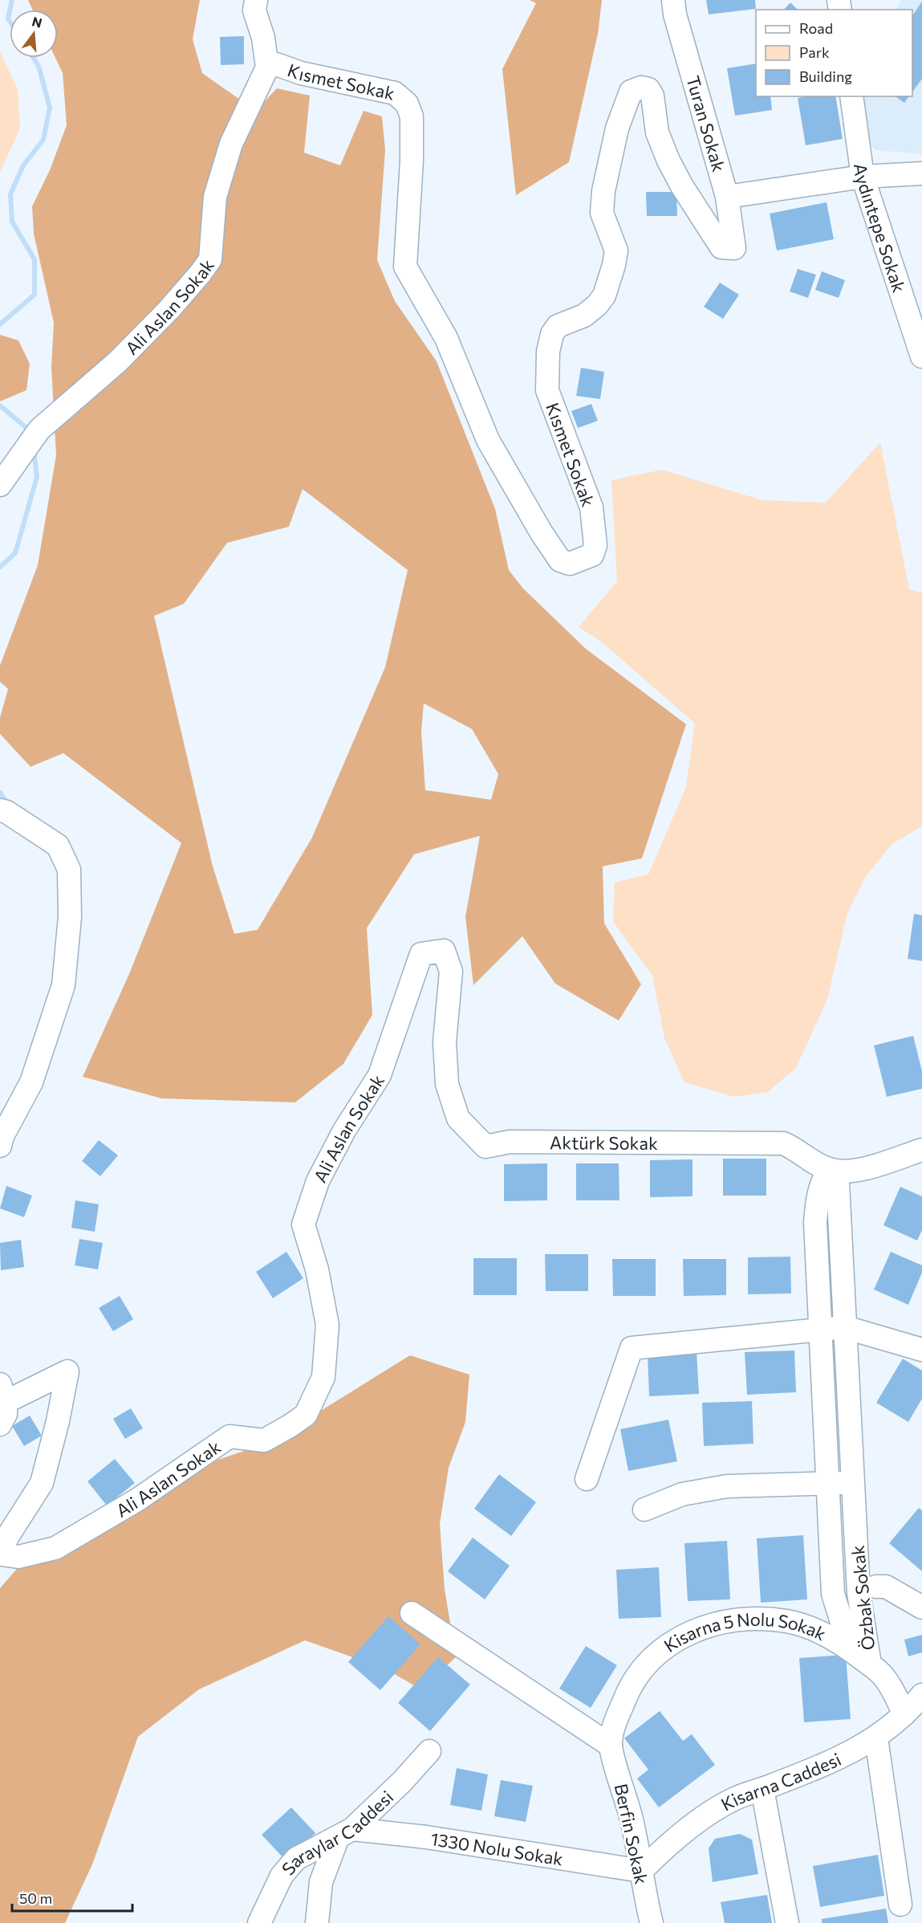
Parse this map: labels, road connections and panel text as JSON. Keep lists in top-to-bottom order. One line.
{"streets":{"street":["Kısmet Sokak","Turan Sokak","Aydıntepe Sokak","Ali Aslan Sokak","Aktürk Sokak","Özbak Sokak","Kisarna 5 Nolu Sokak","Kisarna Caddesi","Saraylar Caddesi","Berfin Sokak","1330 Nolu Sokak"]},"crossings":[["Kısmet Sokak","Turan Sokak"],["Kısmet Sokak","Ali Aslan Sokak"],["Ali Aslan Sokak","Aktürk Sokak"],["Aktürk Sokak","Özbak Sokak"],["Özbak Sokak","Kisarna 5 Nolu Sokak"],["Kisarna 5 Nolu Sokak","Kisarna Caddesi"],["Kisarna 5 Nolu Sokak","Berfin Sokak"],["Kisarna Caddesi","Berfin Sokak"],["Kisarna Caddesi","1330 Nolu Sokak"],["Saraylar Caddesi","1330 Nolu Sokak"],["Berfin Sokak","1330 Nolu Sokak"]],"legend":["Road","Park","Building"],"scale_bar":"50 m","north":"top"}
